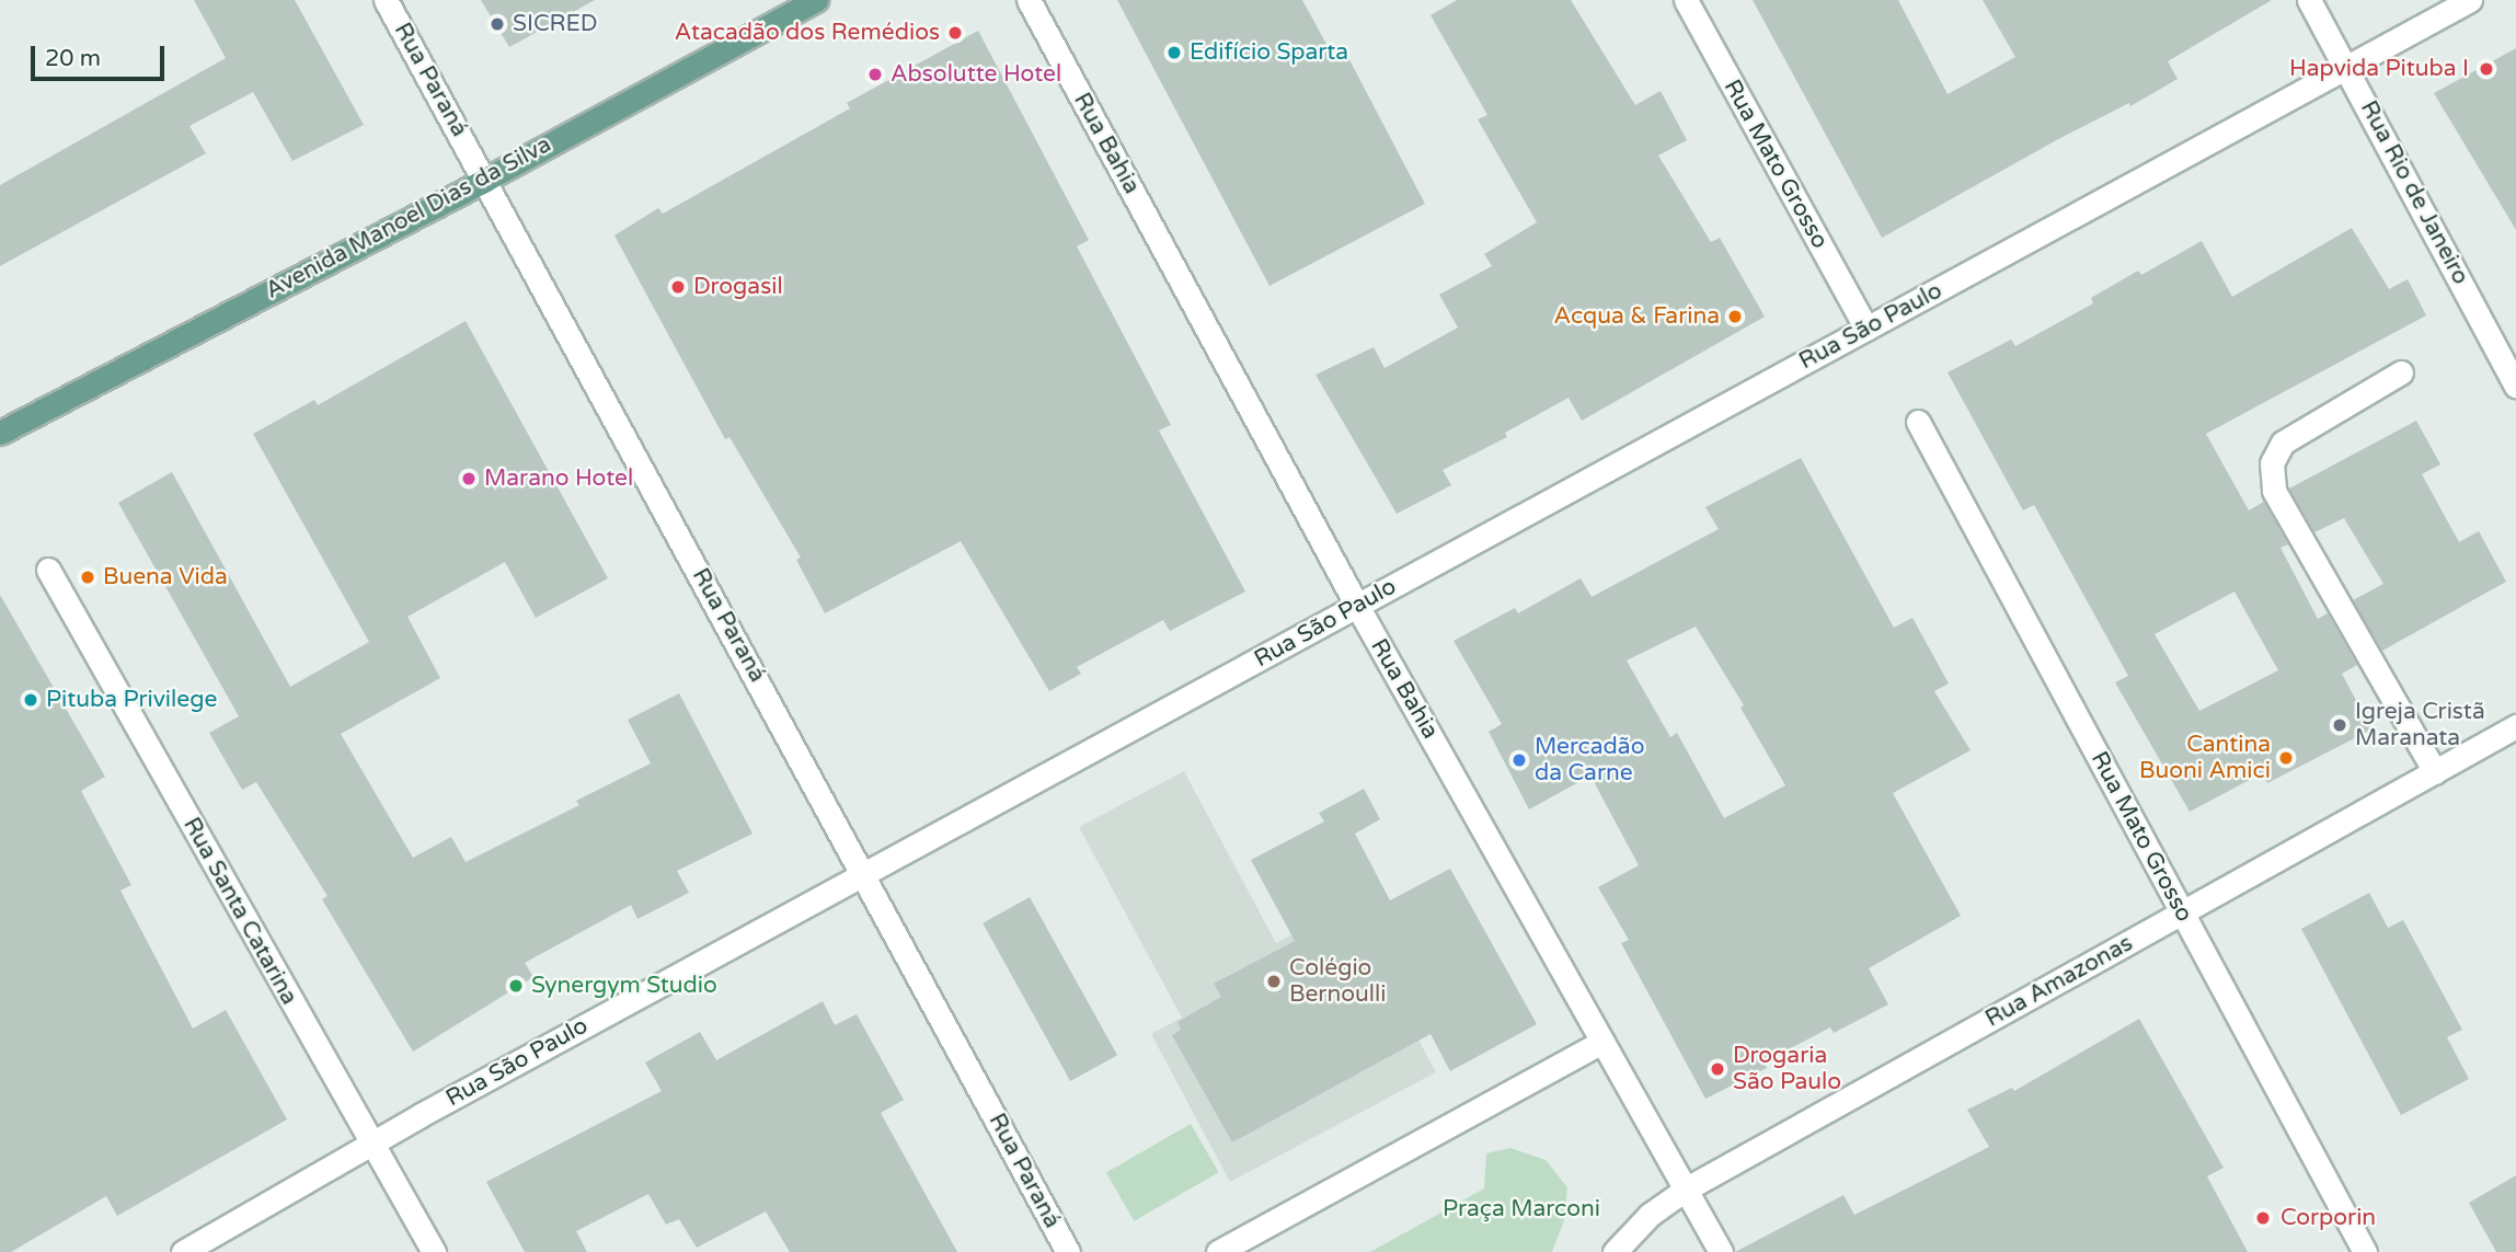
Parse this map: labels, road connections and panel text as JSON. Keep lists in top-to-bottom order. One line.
{"streets":{"main road":["Avenida Manoel Dias da Silva"],"street":["Rua Paraná","Rua Bahia","Rua Mato Grosso","Rua Rio de Janeiro","Rua São Paulo","Rua Santa Catarina","Rua Amazonas"]},"crossings":[["Rua Paraná","Avenida Manoel Dias da Silva"],["Rua Paraná","Rua São Paulo"],["Rua Bahia","Rua São Paulo"],["Rua Bahia","Rua Amazonas"],["Rua Mato Grosso","Rua São Paulo"],["Rua Mato Grosso","Rua Amazonas"],["Rua Rio de Janeiro","Rua São Paulo"],["Rua São Paulo","Rua Santa Catarina"]],"parks":["Praça Marconi"],"places":["SICRED","Atacadão dos Remédios","Edifício Sparta","Hapvida Pituba I","Absolutte Hotel","Drogasil","Acqua & Farina","Marano Hotel","Buena Vida","Pituba Privilege","Igreja Cristã Maranata","Cantina Buoni Amici","Mercadão da Carne","Colégio Bernoulli","Synergym Studio","Drogaria São Paulo","Corporin"],"scale_bar":"20 m"}
